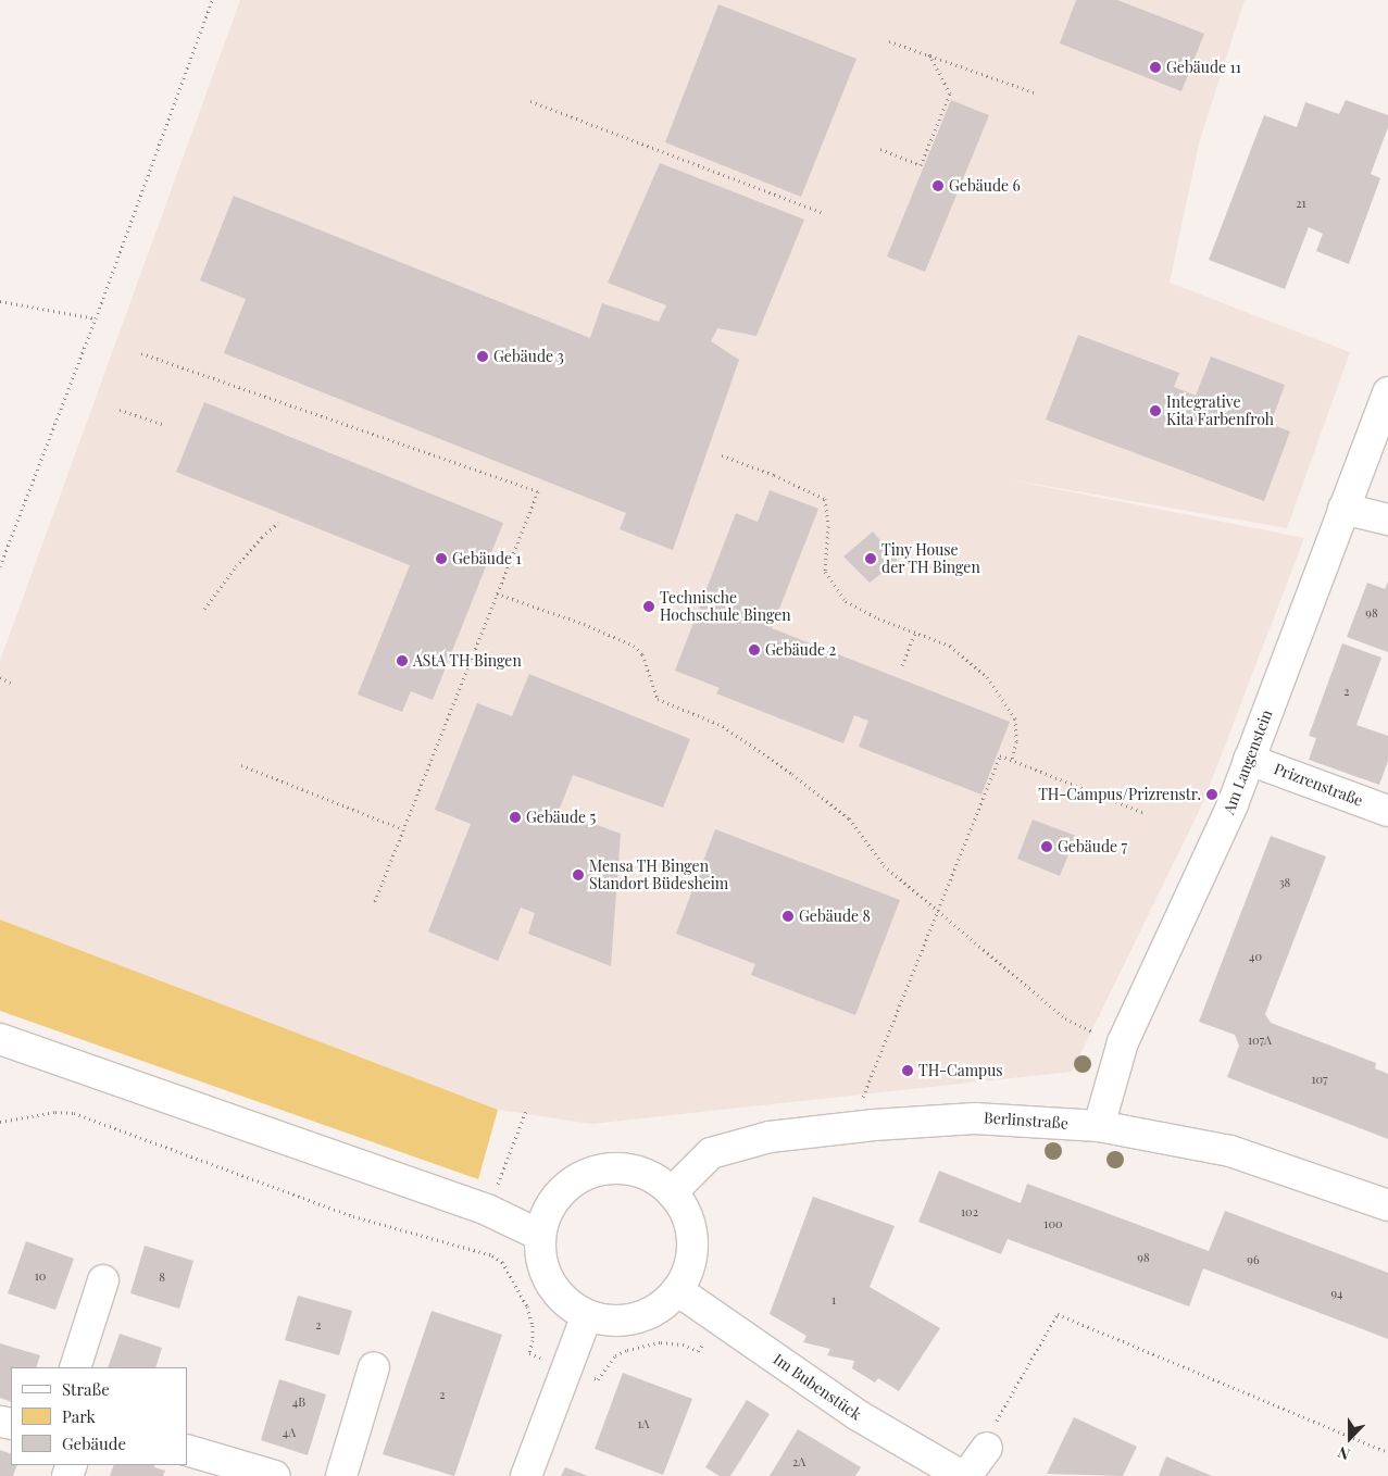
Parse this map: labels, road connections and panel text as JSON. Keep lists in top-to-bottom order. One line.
{"streets":{"street":["Am Langenstein","Prizrenstraße","Berlinstraße","Im Bubenstück"]},"crossings":[["Am Langenstein","Prizrenstraße"],["Am Langenstein","Berlinstraße"],["Berlinstraße","Im Bubenstück"]],"places":["Gebäude 11","Gebäude 6","Gebäude 3","Integrative Kita Farbenfroh","Gebäude 1","Tiny House der TH Bingen","Technische Hochschule Bingen","Gebäude 2","AStA TH Bingen","TH-Campus/Prizrenstr.","Gebäude 5","Gebäude 7","Mensa TH Bingen Standort Büdesheim","Gebäude 8","TH-Campus"],"house_numbers":["21","98","2","38","40","107A","107","102","100","98","96","10","8","94","1","2","2","4B","1A","4A","2A"],"legend":["Straße","Park","Gebäude"],"north":"bottom"}
